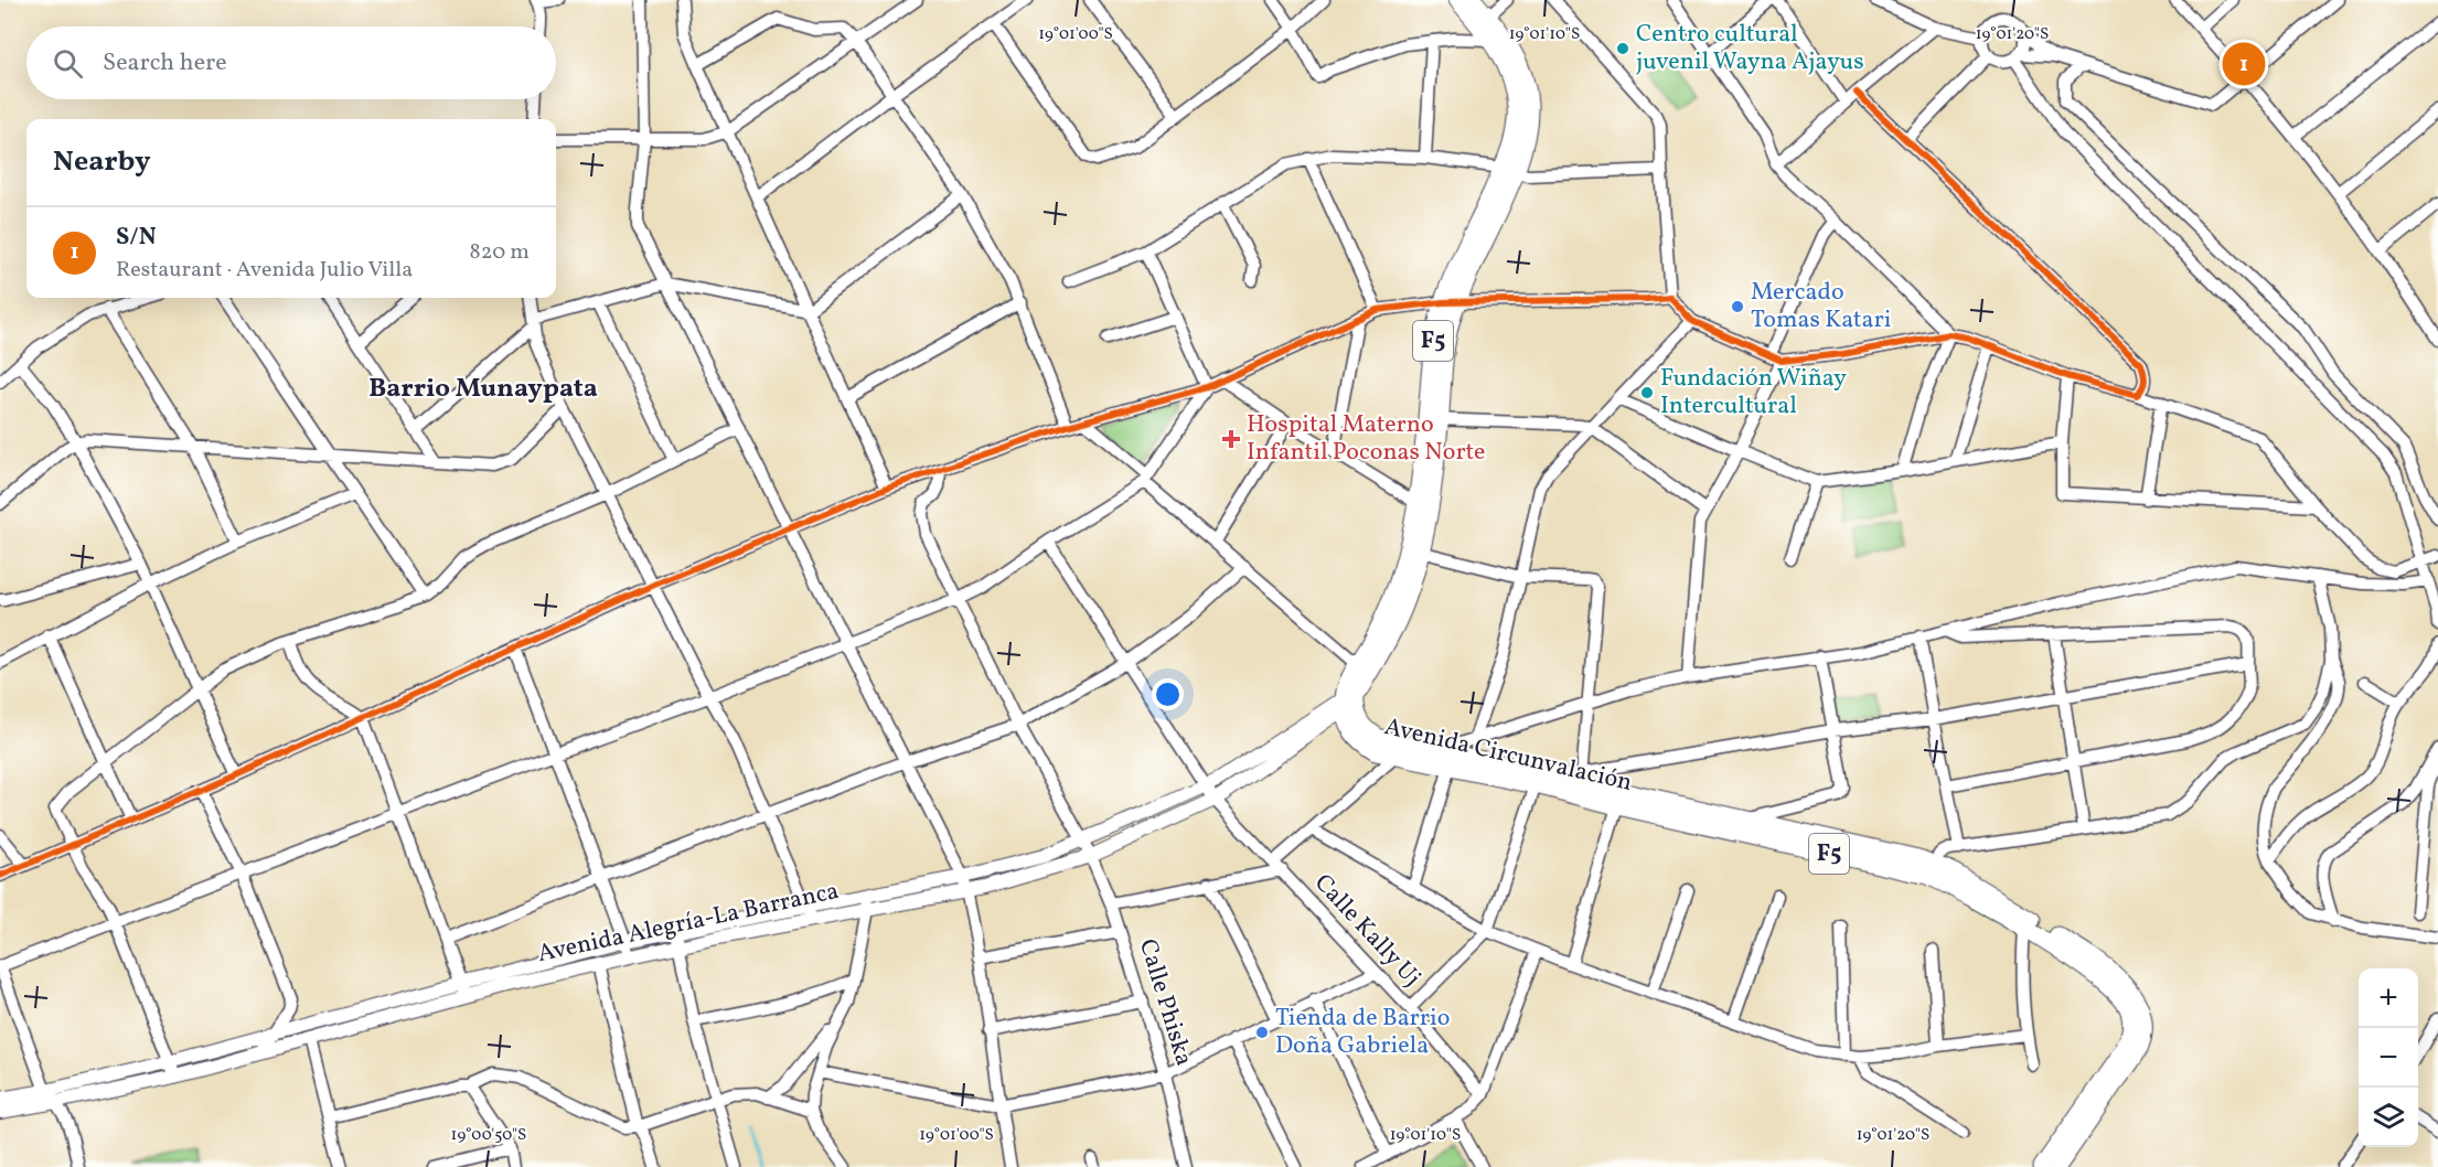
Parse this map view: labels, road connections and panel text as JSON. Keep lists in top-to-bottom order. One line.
{"streets":{"highway":["F5","Avenida Circunvalación"],"main road":["Avenida Alegría-La Barranca"],"street":["Calle Kally Uj","Calle Phiska"]},"crossings":[["F5","Avenida Circunvalación"],["F5","Avenida Alegría-La Barranca"],["Avenida Circunvalación","Avenida Alegría-La Barranca"],["Avenida Alegría-La Barranca","Calle Kally Uj"],["Avenida Alegría-La Barranca","Calle Phiska"]],"districts":["Barrio Munaypata"],"places":{"other":["Centro cultural juvenil Wayna Ajayus","Mercado Tomas Katari","Fundación Wiñay Intercultural","Tienda de Barrio Doña Gabriela"],"health":["Hospital Materno Infantil Poconas Norte"]},"page":{"search":"Search here","pins":"1","heading":"Nearby","list":[{"mark":"1","name":"S/N","note":"Restaurant · Avenida Julio Villa","value":"820 m"}],"map_buttons":["+","−"]},"coordinates":["19°01'00\"S","19°01'10\"S","19°01'20\"S","19°00'50\"S"]}
